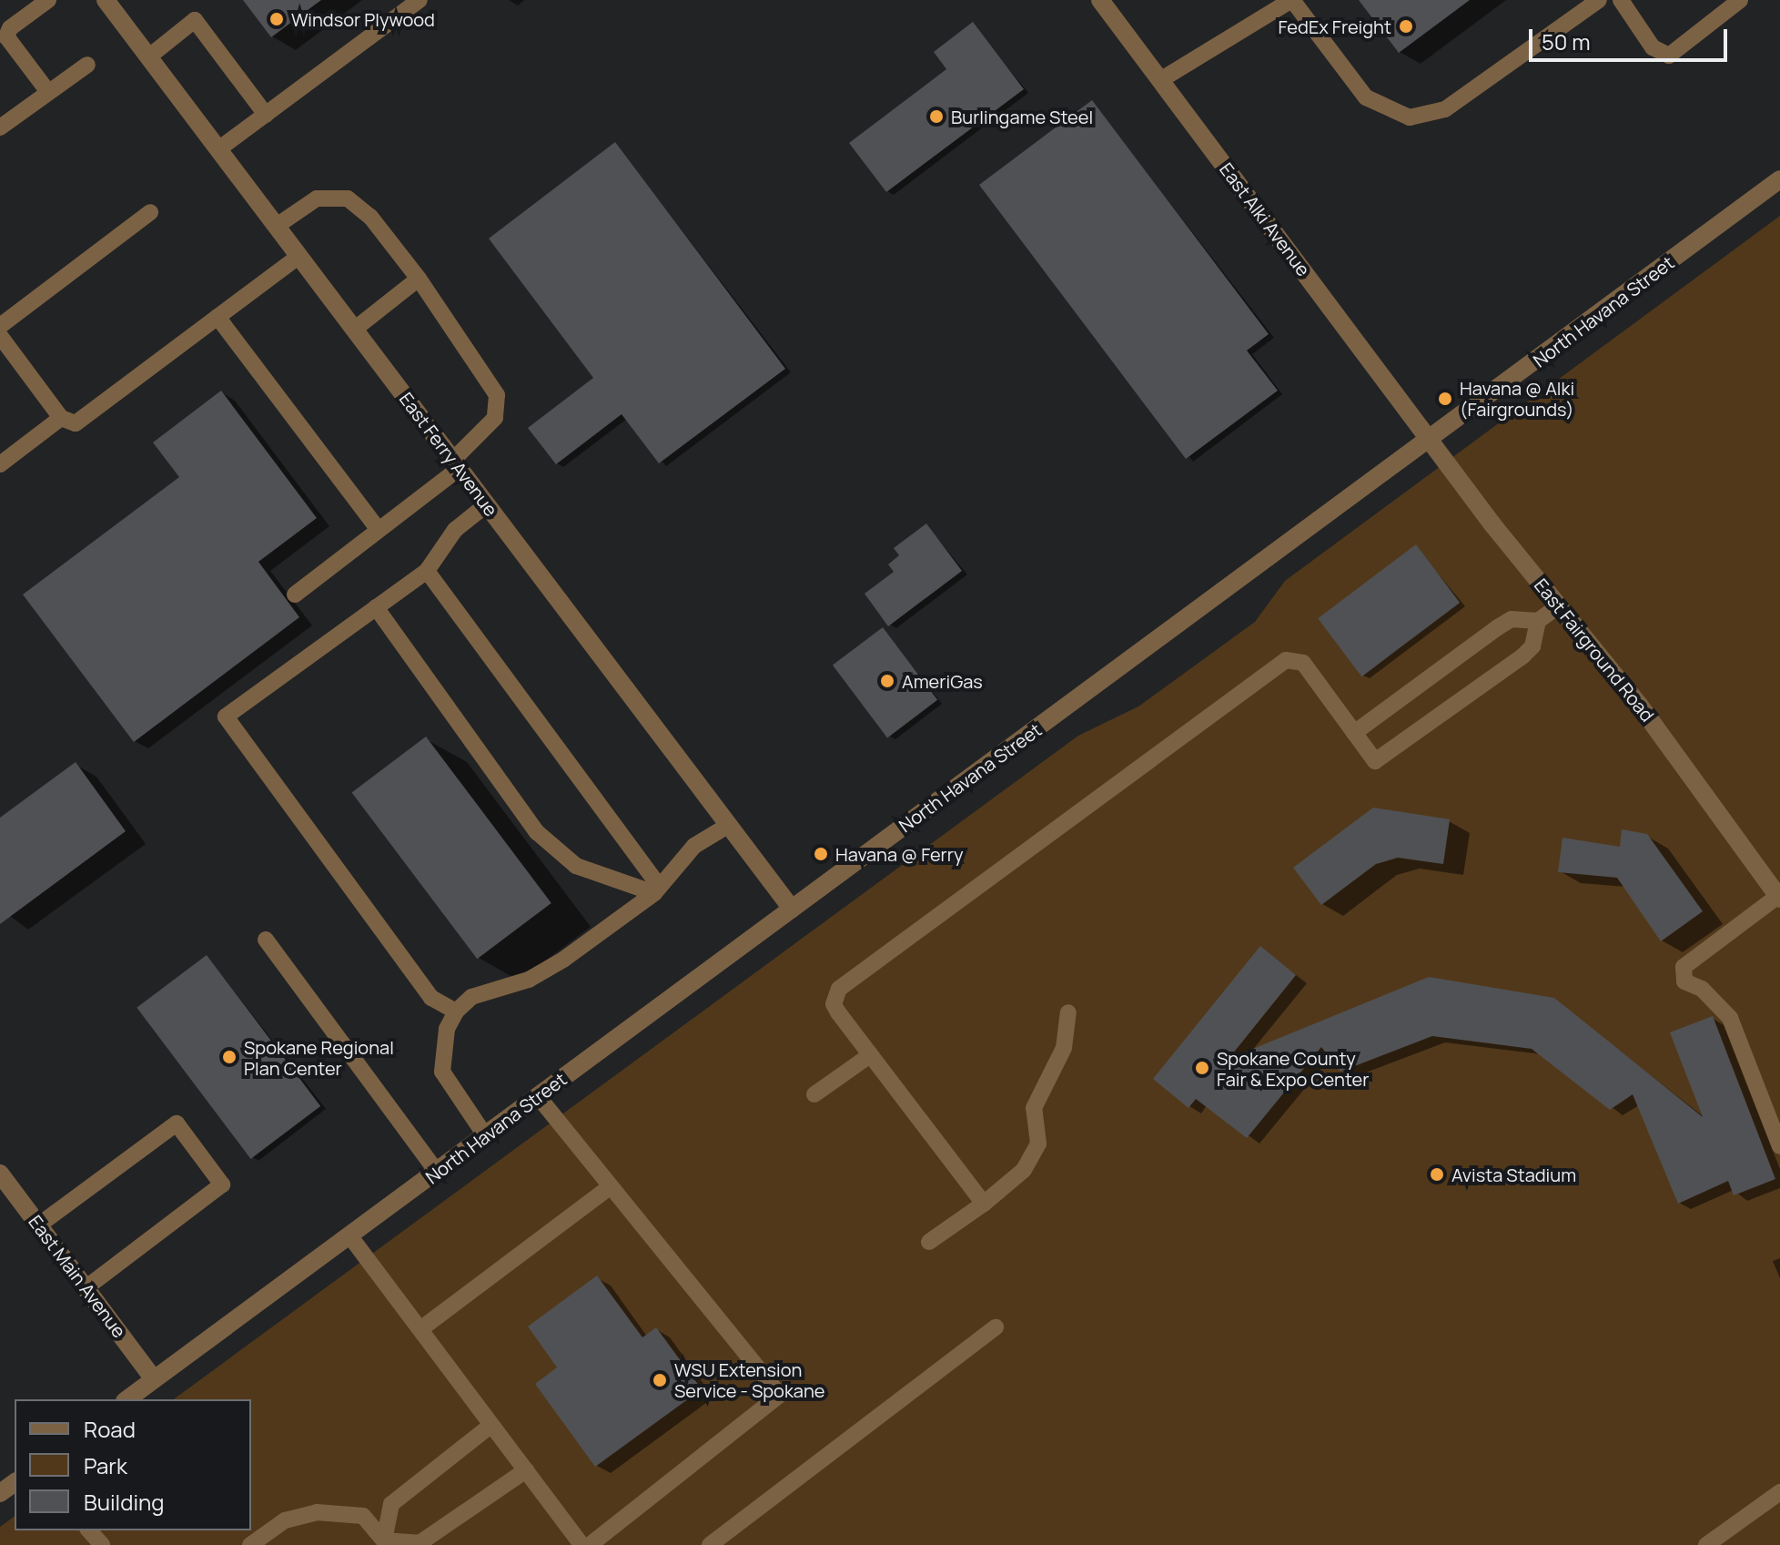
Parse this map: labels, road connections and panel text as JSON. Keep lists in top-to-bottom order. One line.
{"streets":{"street":["East Alki Avenue","North Havana Street","East Ferry Avenue","East Fairground Road","East Main Avenue"]},"crossings":[["East Alki Avenue","North Havana Street"],["East Alki Avenue","East Fairground Road"],["North Havana Street","East Ferry Avenue"],["North Havana Street","East Fairground Road"],["North Havana Street","East Main Avenue"]],"places":["Windsor Plywood","FedEx Freight","Burlingame Steel","Havana @ Alki (Fairgrounds)","AmeriGas","Havana @ Ferry","Spokane Regional Plan Center","Spokane County Fair & Expo Center","Avista Stadium","WSU Extension Service - Spokane"],"legend":["Road","Park","Building"],"scale_bar":"50 m"}
